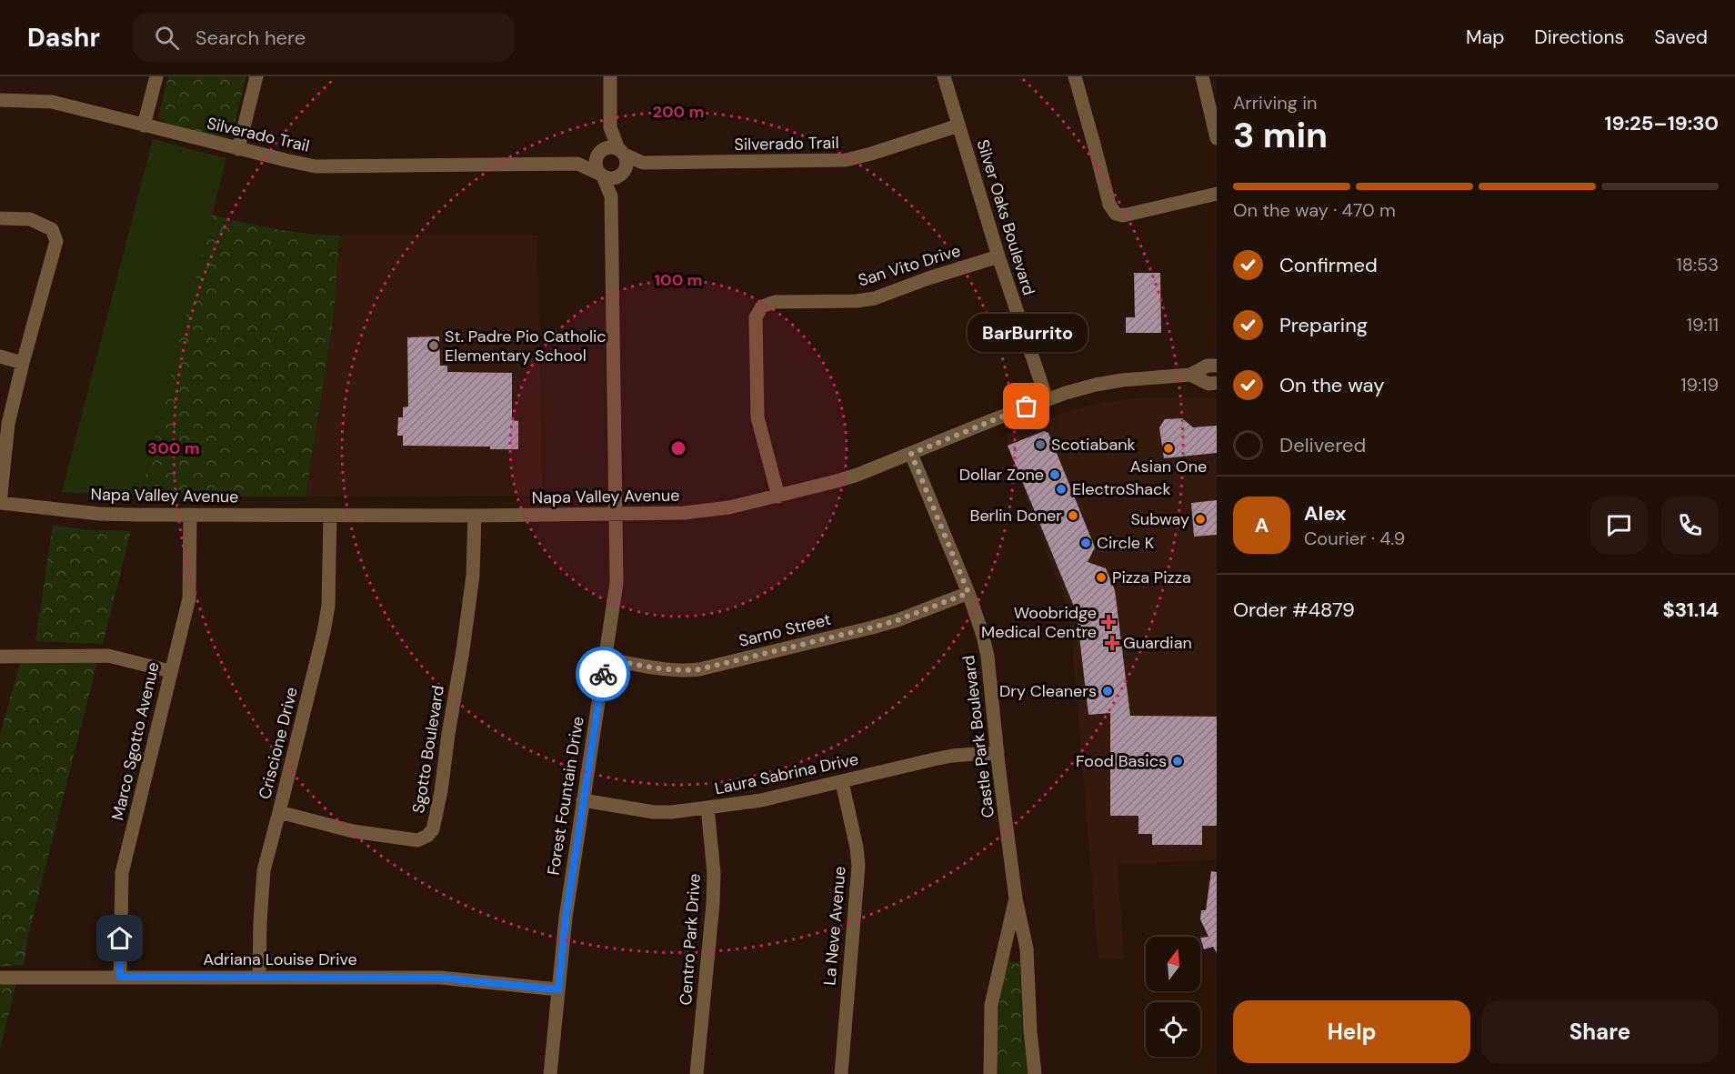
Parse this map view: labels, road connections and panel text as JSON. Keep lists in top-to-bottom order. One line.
{"streets":{"street":["Silverado Trail","Silver Oaks Boulevard","San Vito Drive","Napa Valley Avenue","Sarno Street","Castle Park Boulevard","Marco Sgotto Avenue","Criscione Drive","Sgotto Boulevard","Laura Sabrina Drive","Forest Fountain Drive","La Neve Avenue","Centro Park Drive","Adriana Louise Drive"]},"crossings":[["Silverado Trail","Silver Oaks Boulevard"],["Silverado Trail","Forest Fountain Drive"],["Silver Oaks Boulevard","San Vito Drive"],["Silver Oaks Boulevard","Napa Valley Avenue"],["San Vito Drive","Napa Valley Avenue"],["Napa Valley Avenue","Castle Park Boulevard"],["Napa Valley Avenue","Marco Sgotto Avenue"],["Napa Valley Avenue","Criscione Drive"],["Napa Valley Avenue","Sgotto Boulevard"],["Napa Valley Avenue","Forest Fountain Drive"],["Sarno Street","Castle Park Boulevard"],["Sarno Street","Forest Fountain Drive"],["Castle Park Boulevard","Laura Sabrina Drive"],["Marco Sgotto Avenue","Adriana Louise Drive"],["Criscione Drive","Sgotto Boulevard"],["Criscione Drive","Adriana Louise Drive"],["Laura Sabrina Drive","Forest Fountain Drive"],["Laura Sabrina Drive","La Neve Avenue"],["Laura Sabrina Drive","Centro Park Drive"],["Forest Fountain Drive","Adriana Louise Drive"]],"places":{"other":["St. Padre Pio Catholic Elementary School","BarBurrito","Scotiabank","Asian One","Dollar Zone","ElectroShack","Berlin Doner","Subway","Circle K","Pizza Pizza","Dry Cleaners","Food Basics"],"health":["Woobridge Medical Centre","Guardian"]},"north":"top","page":{"header":"Dashr","search":"Search here","nav":["Map","Directions","Saved"],"heading":["3 min","Arriving in","19:25–19:30"],"panel":["Alex","Courier · 4.9","Order #4879","$31.14"],"bar":"On the way · 470 m","list":[["Confirmed","18:53"],["Preparing","19:11"],["On the way","19:19"],"Delivered"],"bubble":"BarBurrito","round":"A","buttons":["Help","Share"]},"rings":["200 m","100 m","300 m"]}
